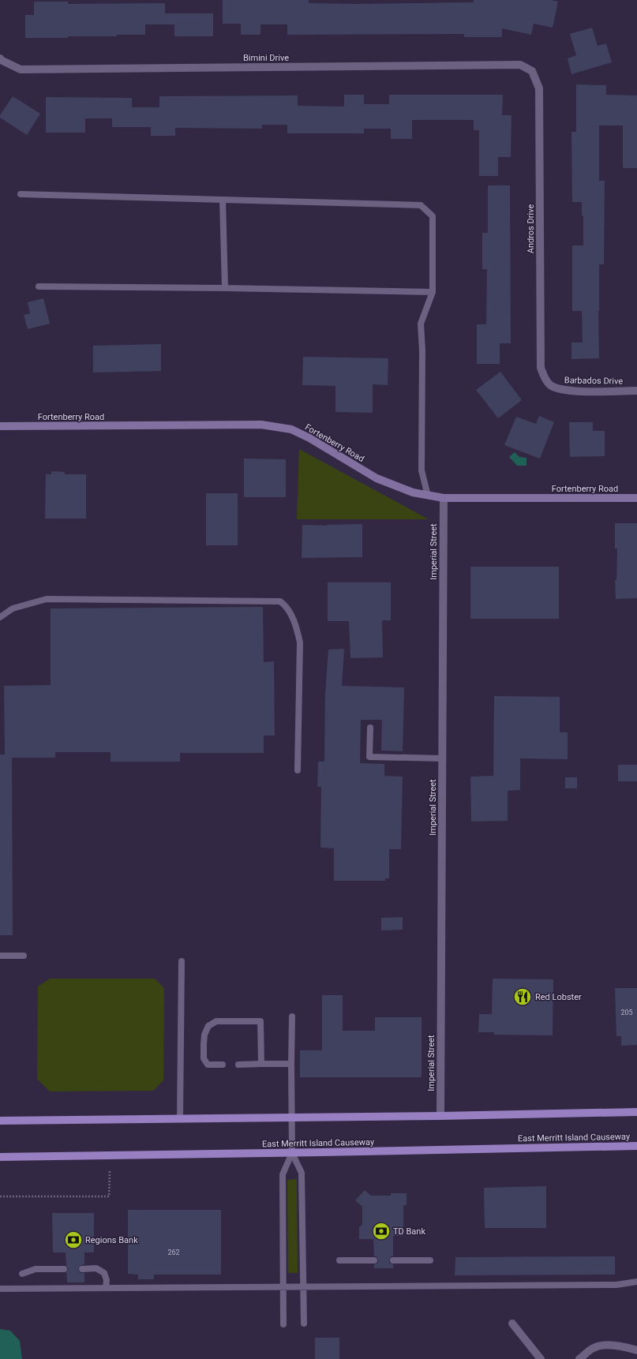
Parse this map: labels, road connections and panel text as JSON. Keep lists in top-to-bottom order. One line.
{"streets":{"main road":["East Merritt Island Causeway"],"street":["Bimini Drive","Andros Drive","Barbados Drive","Fortenberry Road","Imperial Street"]},"crossings":[["Bimini Drive","Andros Drive"],["Andros Drive","Barbados Drive"],["Fortenberry Road","Imperial Street"]],"places":{"restaurant":["Red Lobster"],"bank":["TD Bank","Regions Bank"]},"house_numbers":["205","262"]}
